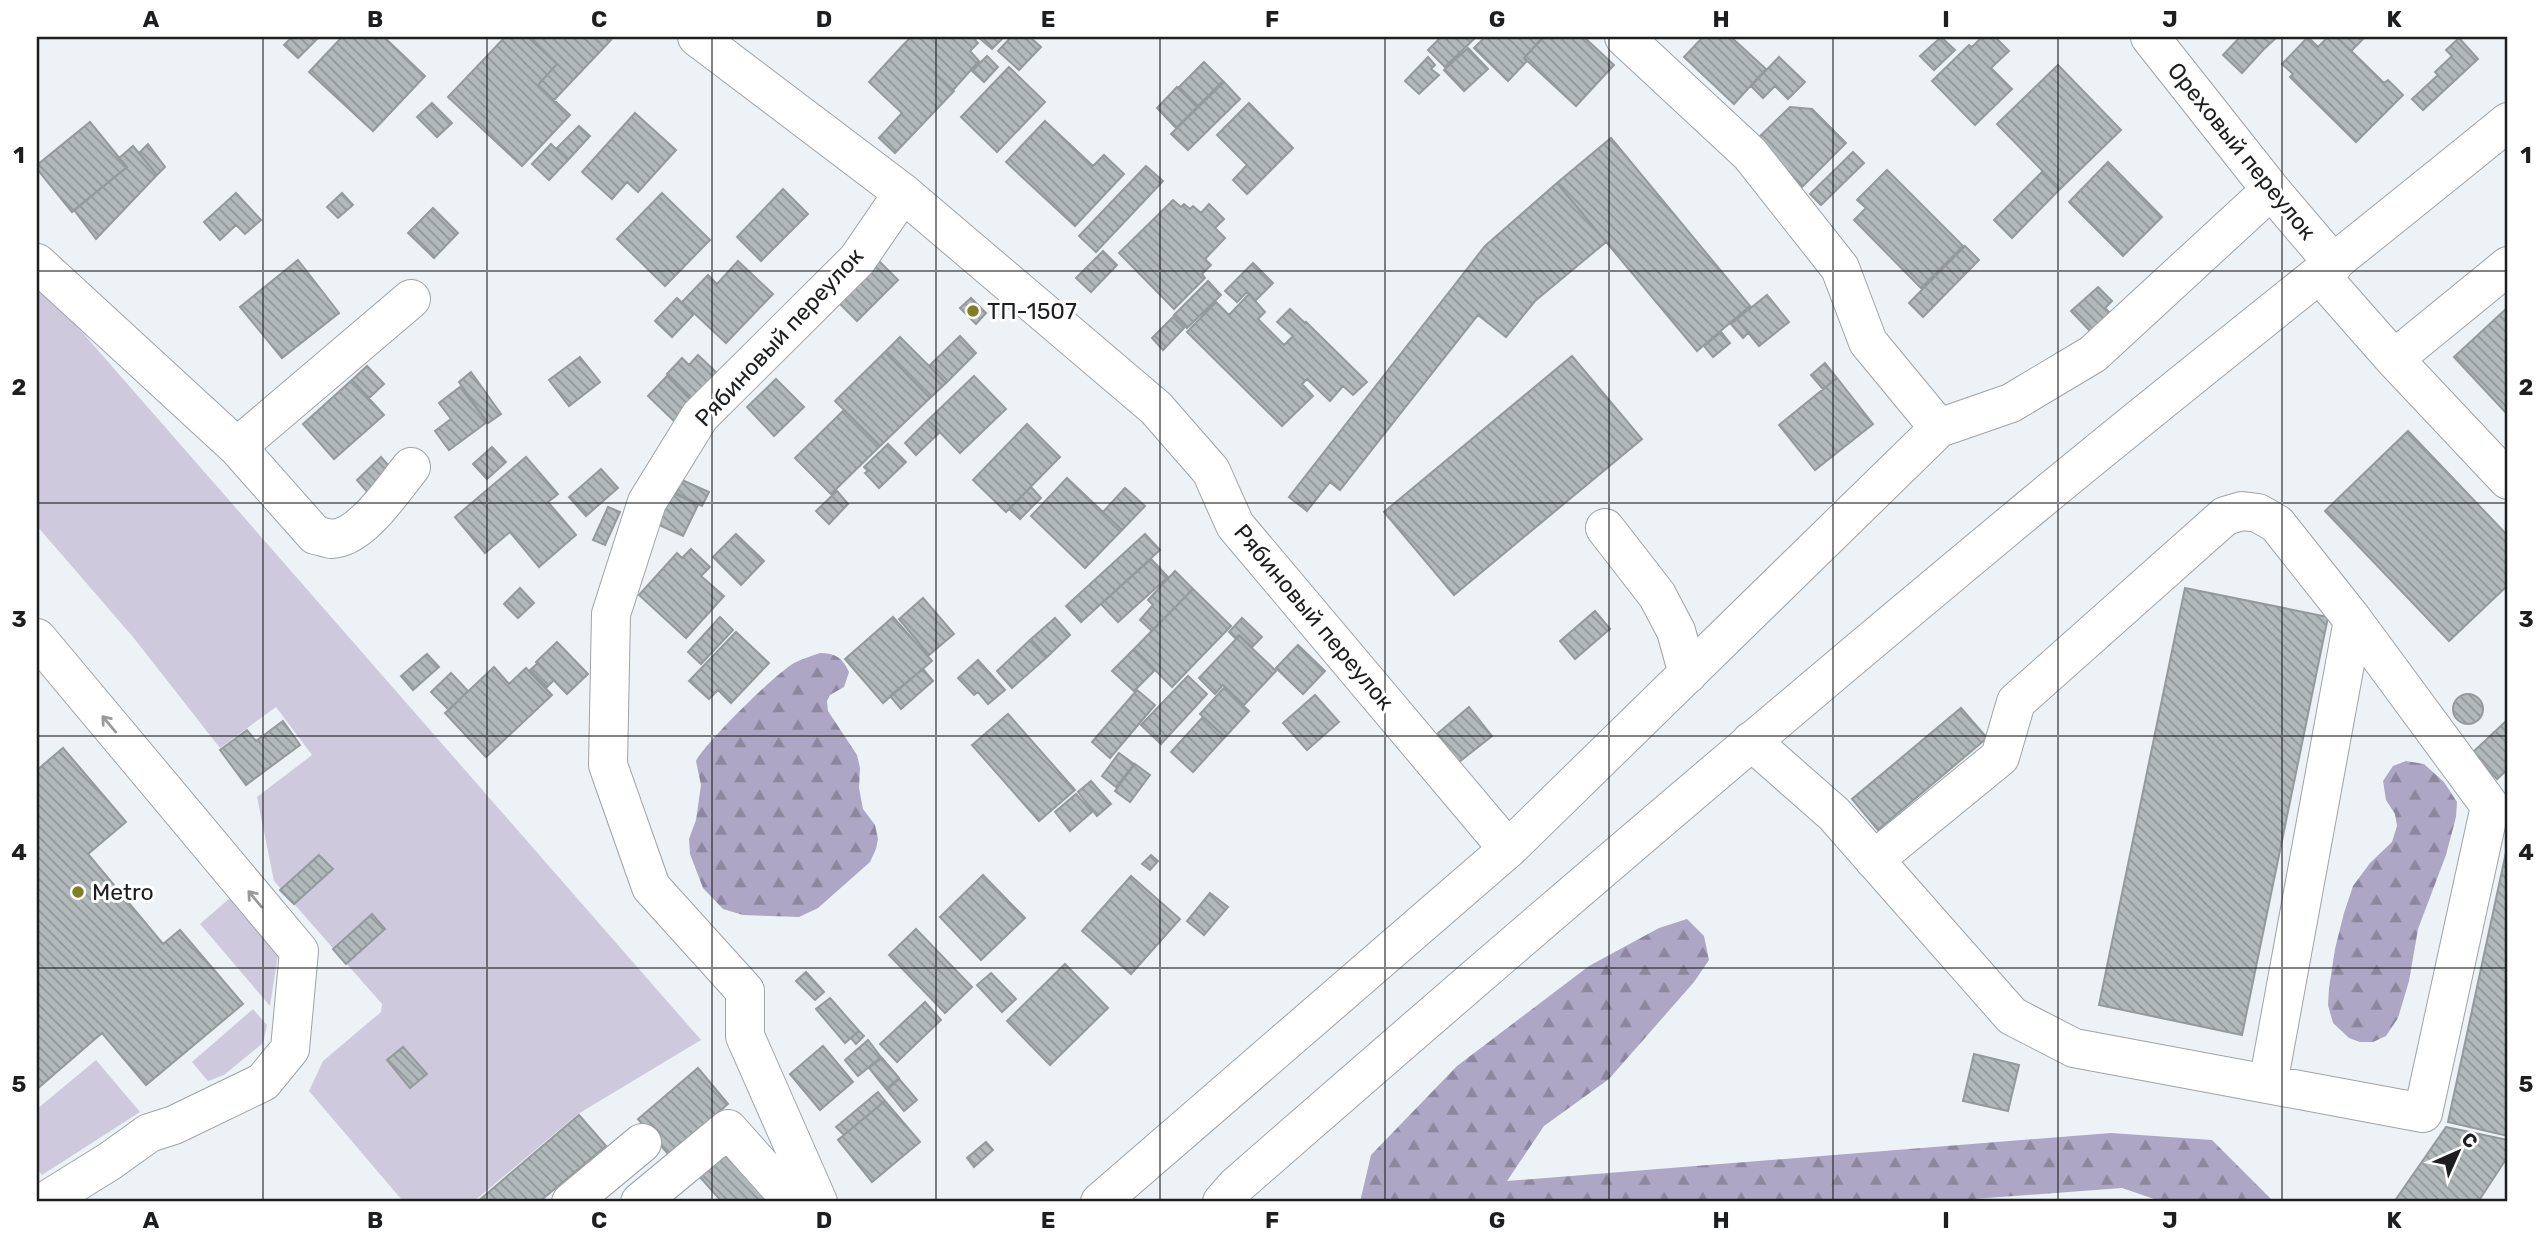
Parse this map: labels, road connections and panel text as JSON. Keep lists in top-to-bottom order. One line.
{"streets":{"street":["Ореховый переулок","Рябиновый переулок"]},"places":["ТП-1507","Metro"],"north":"top right","grid":{"columns":["A","B","C","D","E","F","G","H","I","J","K"],"rows":["1","2","3","4","5"]}}
